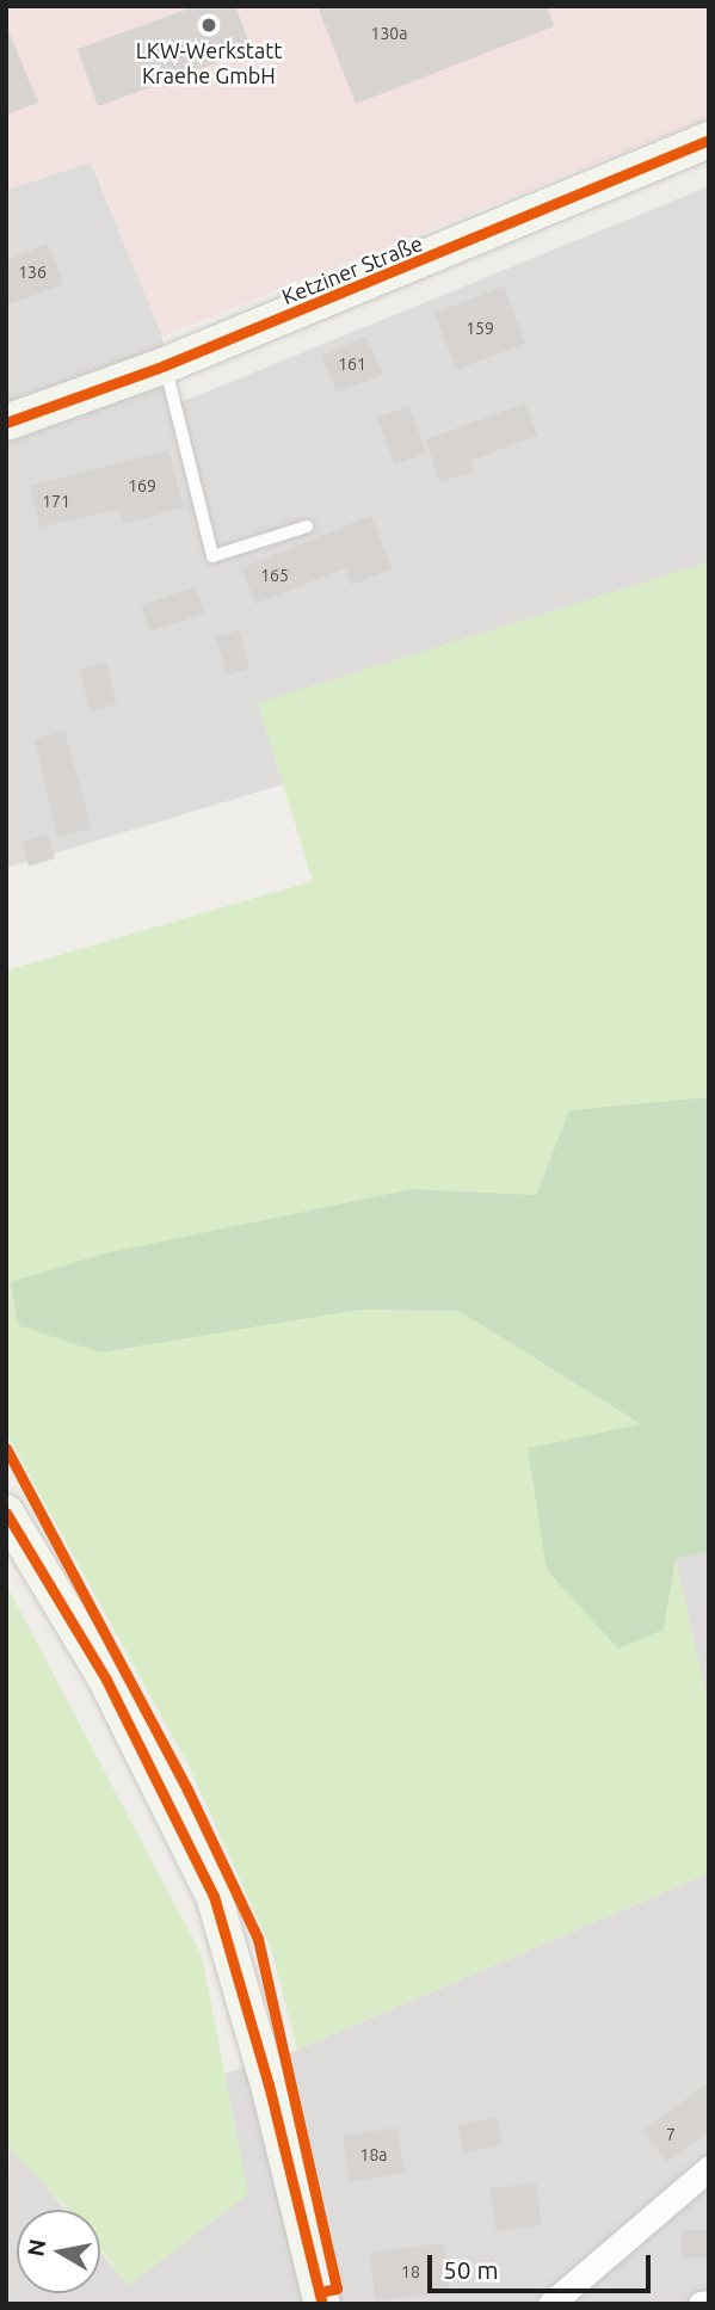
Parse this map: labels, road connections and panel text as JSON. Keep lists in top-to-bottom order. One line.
{"streets":{"street":["Ketziner Straße"]},"places":["LKW-Werkstatt Kraehe GmbH"],"house_numbers":["130a","136","159","161","169","171","165","7","18a","18"],"scale_bar":"50 m","north":"left"}
